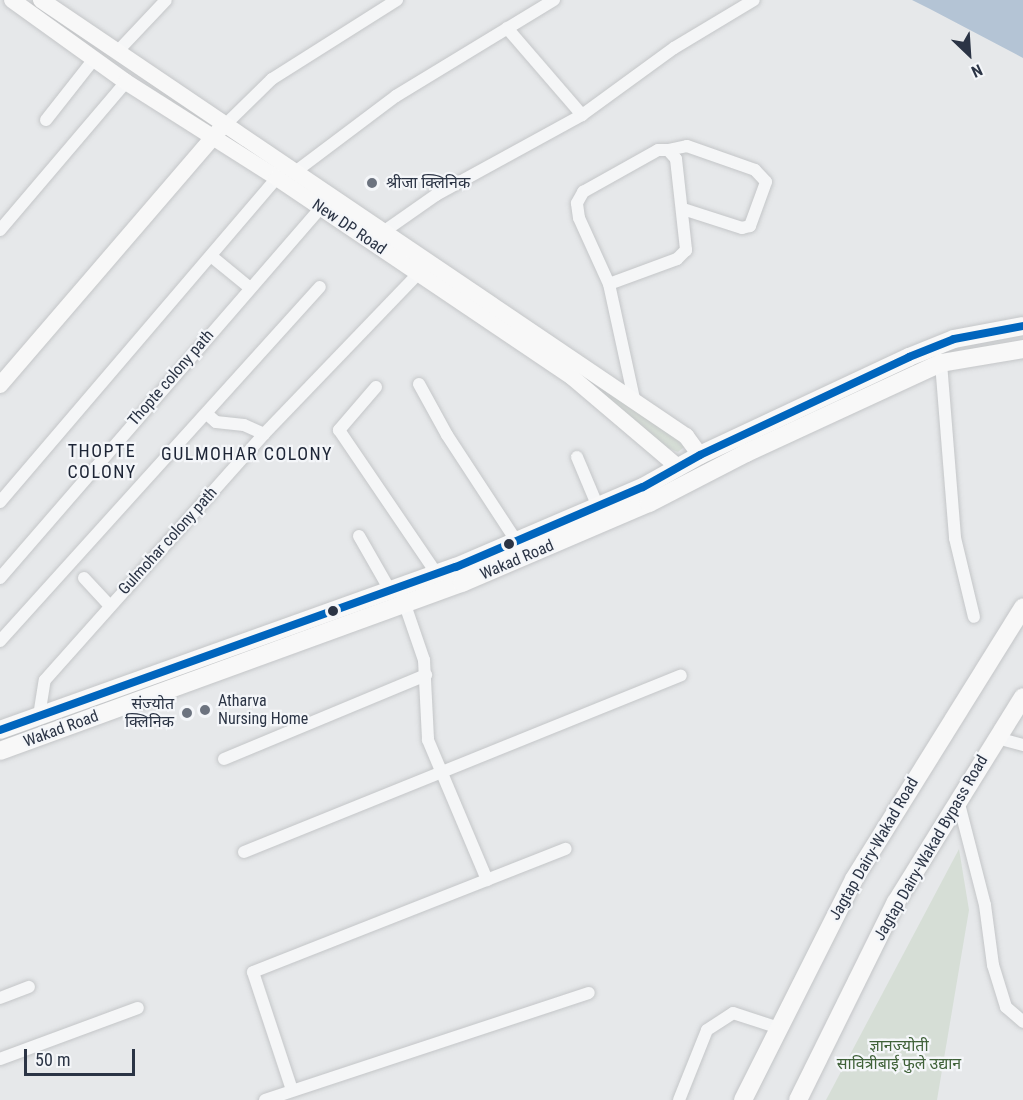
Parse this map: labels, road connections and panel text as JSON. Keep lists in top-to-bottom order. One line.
{"streets":{"main road":["New DP Road","Wakad Road","Jagtap Dairy-Wakad Bypass Road","Jagtap Dairy-Wakad Road"],"street":["Thopte colony path","Gulmohar colony path"]},"crossings":[["New DP Road","Thopte colony path"],["New DP Road","Gulmohar colony path"],["New DP Road","Wakad Road"],["Gulmohar colony path","Wakad Road"]],"districts":["THOPTE COLONY","GULMOHAR COLONY"],"parks":["ज्ञानज्योती सावित्रीबाई फुले उद्यान"],"places":["श्रीजा क्लिनिक","Atharva Nursing Home","संज्योत क्लिनिक"],"scale_bar":"50 m","north":"bottom right"}
